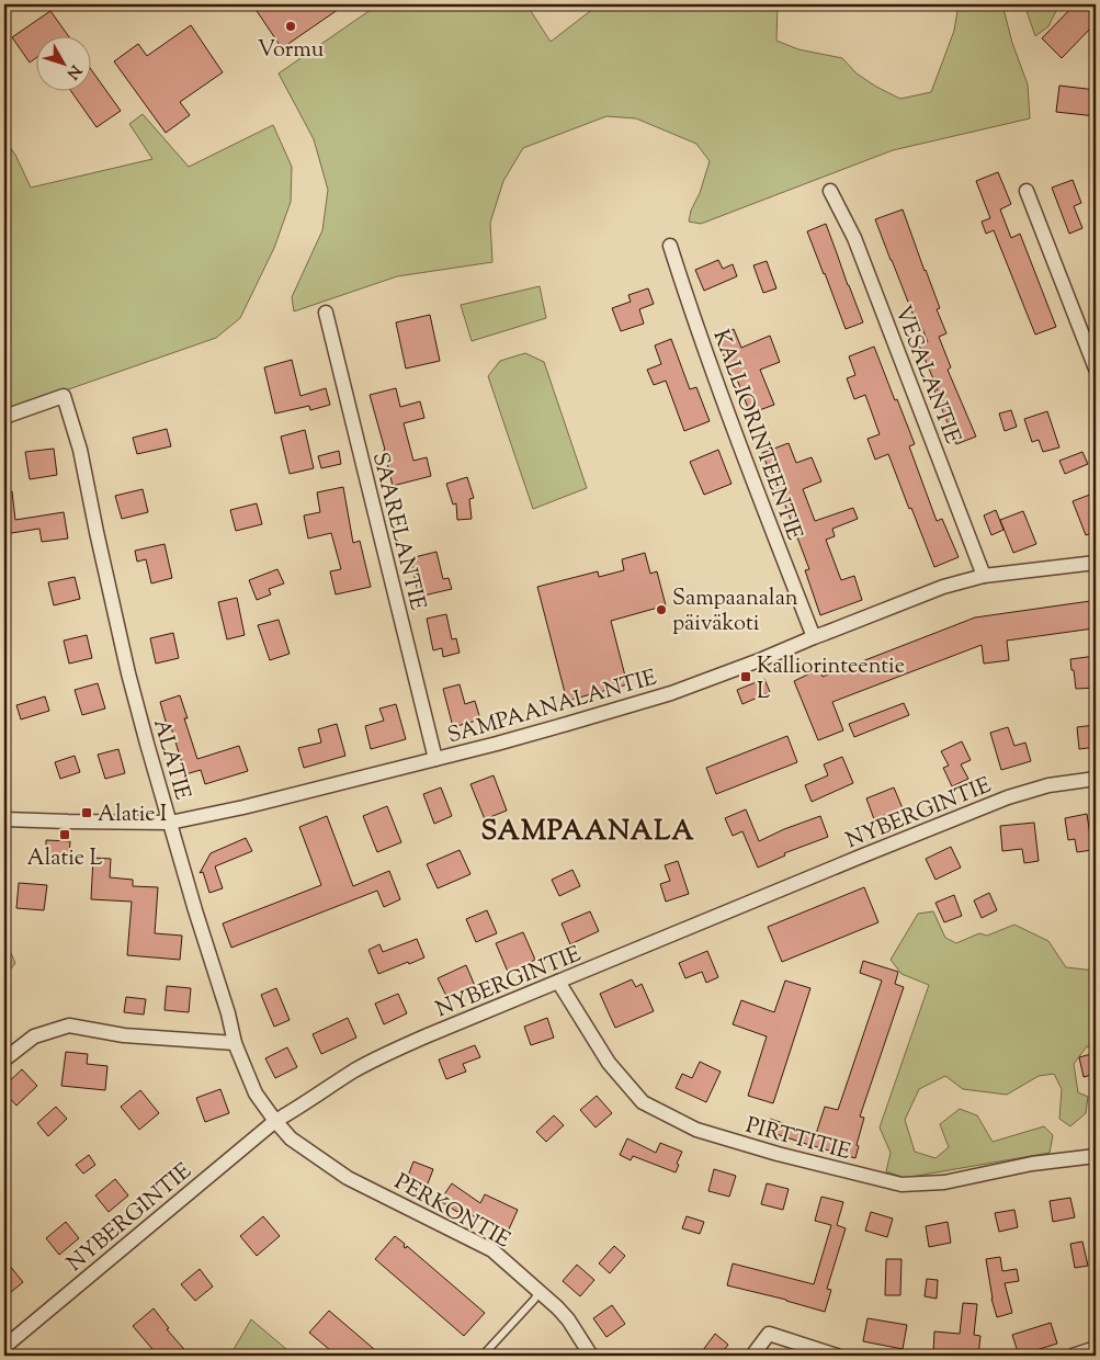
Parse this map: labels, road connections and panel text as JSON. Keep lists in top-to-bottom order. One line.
{"streets":{"street":["VESALANTIE","KALLIORINTEENTIE","SAARELANTIE","SAMPAANALANTIE","ALATIE","NYBERGINTIE","PIRTTITIE","PERKONTIE"]},"crossings":[["VESALANTIE","SAMPAANALANTIE"],["KALLIORINTEENTIE","SAMPAANALANTIE"],["SAARELANTIE","SAMPAANALANTIE"],["SAMPAANALANTIE","ALATIE"],["ALATIE","NYBERGINTIE"],["ALATIE","PERKONTIE"],["NYBERGINTIE","PIRTTITIE"],["NYBERGINTIE","PERKONTIE"]],"districts":["SAMPAANALA"],"places":{"other":["Vormu","Sampaanalan päiväkoti"],"transit":["Kalliorinteentie L","Alatie I","Alatie L"]},"north":"bottom right"}
